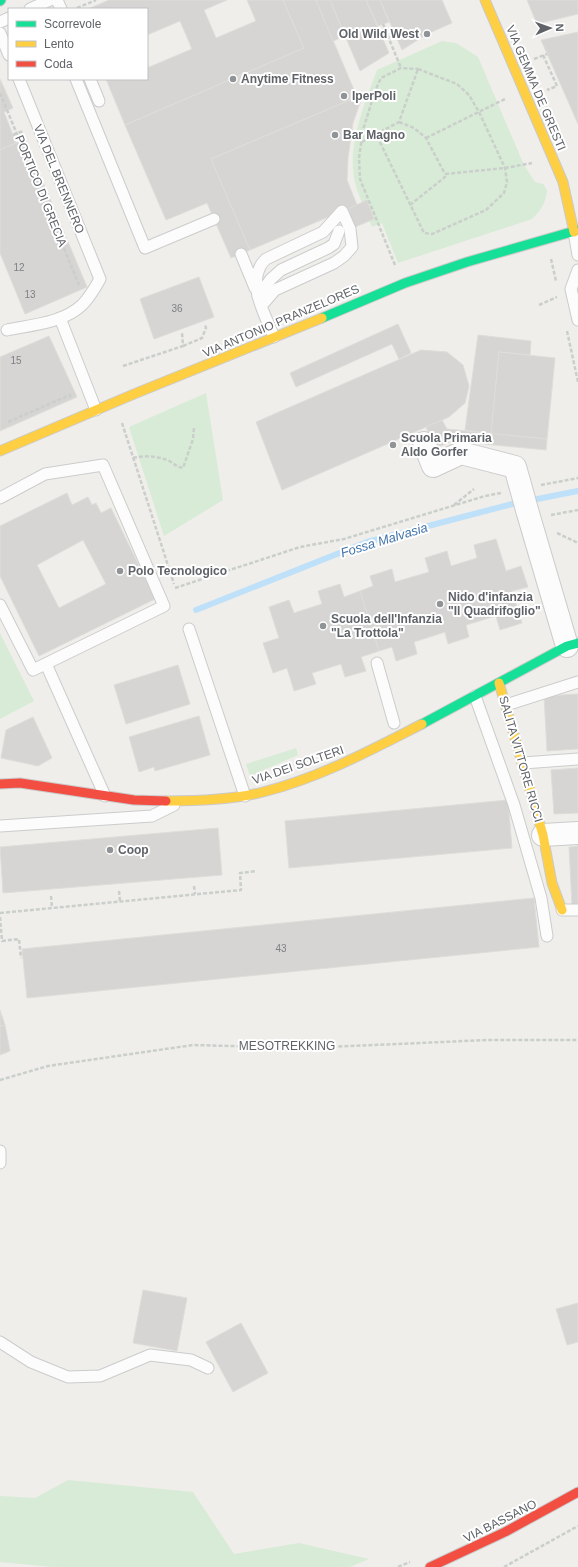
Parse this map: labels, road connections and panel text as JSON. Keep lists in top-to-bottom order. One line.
{"streets":{"street":["VIA GEMMA DE GRESTI","VIA ANTONIO PRANZELORES","SALITA VITTORE RICCI","VIA DEI SOLTERI","VIA BASSANO"],"lane":["VIA DEL BRENNERO"],"path":["PORTICO DI GRECIA","MESOTREKKING"]},"crossings":[["VIA GEMMA DE GRESTI","VIA ANTONIO PRANZELORES"],["SALITA VITTORE RICCI","VIA DEI SOLTERI"]],"water":["Fossa Malvasia"],"places":["Old Wild West","Anytime Fitness","IperPoli","Bar Magno","Scuola Primaria Aldo Gorfer","Polo Tecnologico","Nido d'infanzia \"Il Quadrifoglio\"","Scuola dell'Infanzia \"La Trottola\"","Coop"],"house_numbers":["12","13","36","15","43"],"legend":["Scorrevole","Lento","Coda"],"north":"right"}
